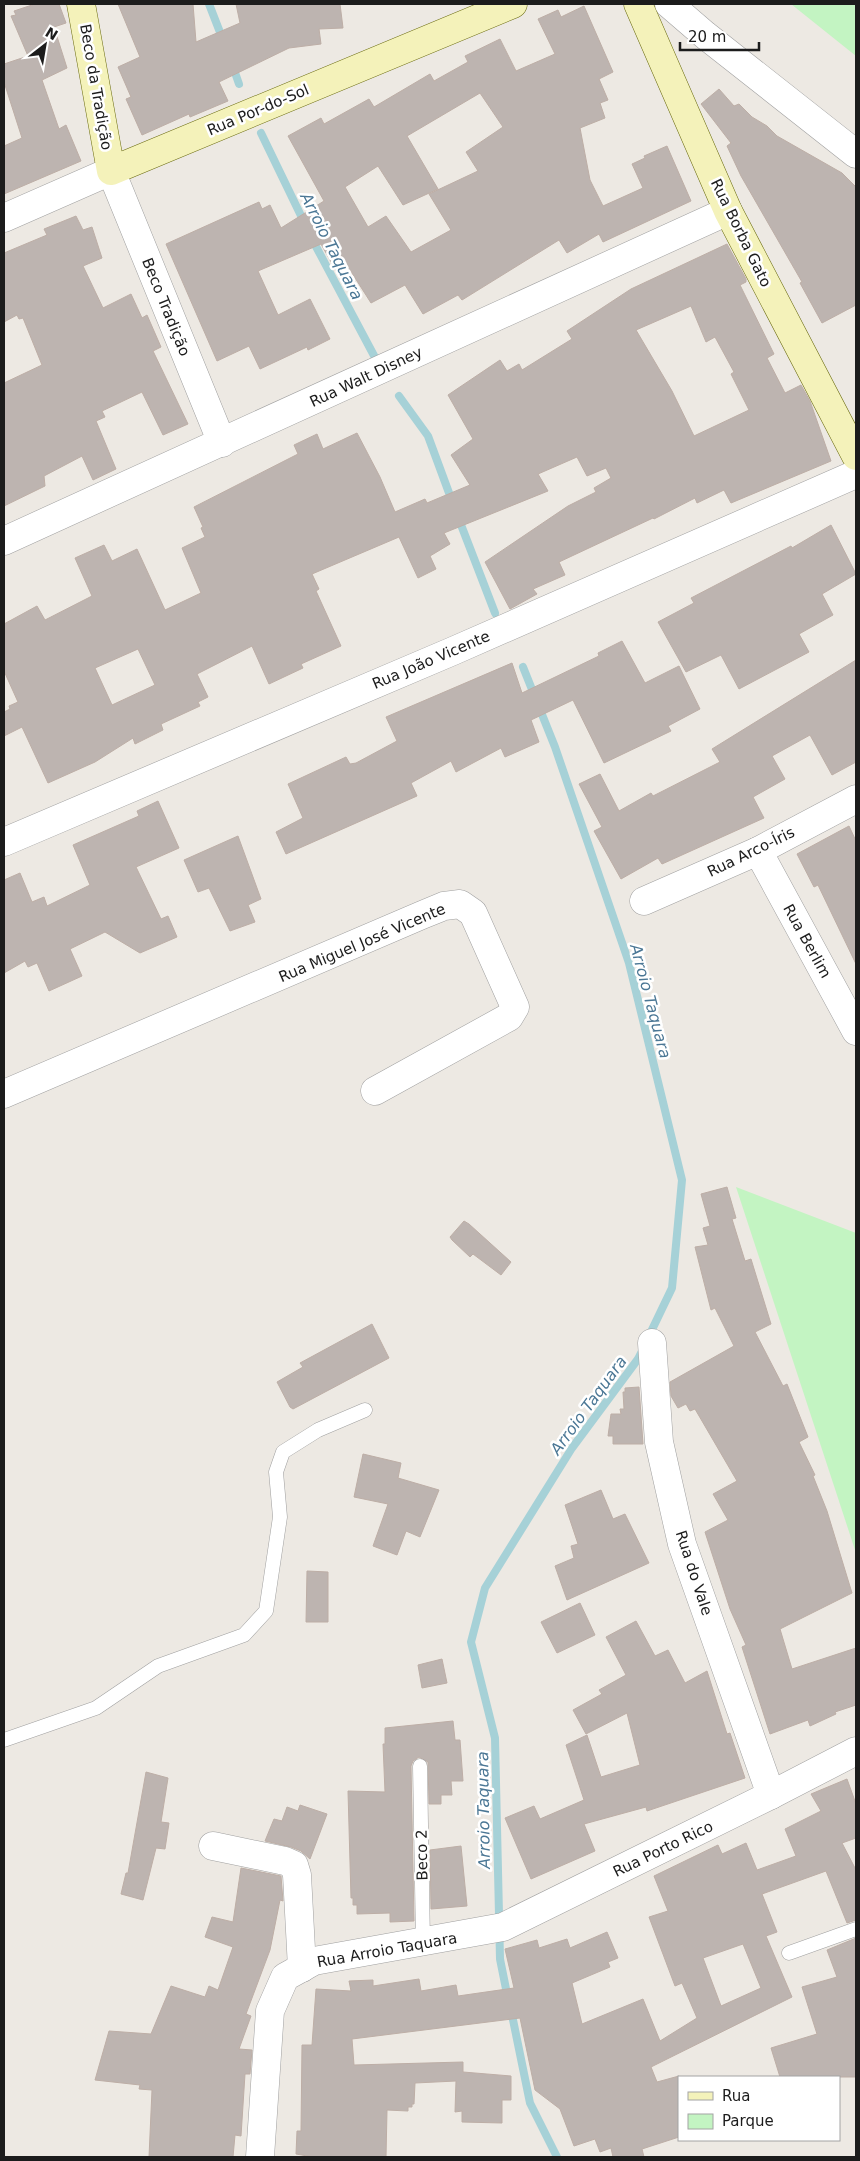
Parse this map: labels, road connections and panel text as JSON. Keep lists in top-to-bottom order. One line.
{"streets":{"street":["Beco da Tradição","Rua Por-do-Sol","Rua Borba Gato","Beco Tradição","Rua Walt Disney","Rua João Vicente","Rua Arco-Íris","Rua Berlim","Rua Miguel José Vicente","Rua do Vale","Rua Porto Rico","Rua Arroio Taquara"],"lane":["Beco 2"]},"crossings":[["Beco da Tradição","Rua Por-do-Sol"],["Beco da Tradição","Beco Tradição"],["Rua Por-do-Sol","Beco Tradição"],["Rua Borba Gato","Rua Walt Disney"],["Beco Tradição","Rua Walt Disney"],["Rua Arco-Íris","Rua Berlim"],["Rua do Vale","Rua Porto Rico"],["Rua Porto Rico","Rua Arroio Taquara"],["Beco 2","Rua Arroio Taquara"]],"water":["Arroio Taquara"],"legend":["Rua","Parque"],"scale_bar":"20 m","north":"top right"}
